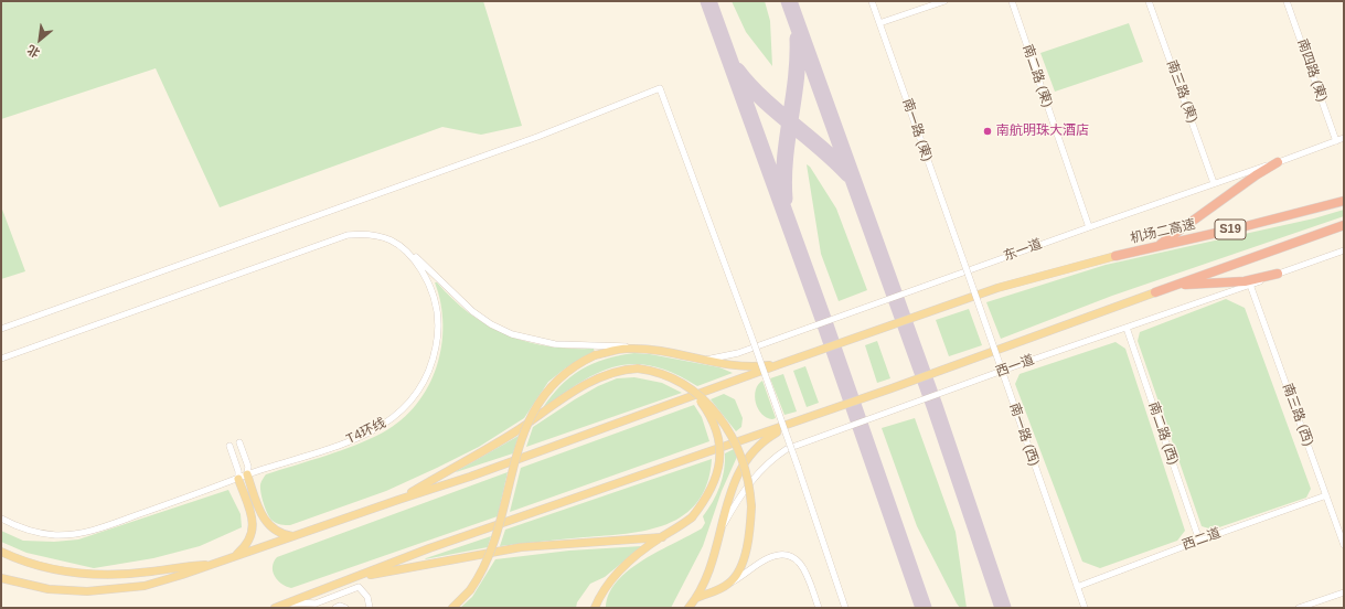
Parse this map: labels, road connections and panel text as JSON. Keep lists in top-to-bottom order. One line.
{"streets":{"highway":["S19","机场二高速"],"street":["南四路 (東)","南二路 (東)","南三路 (東)","南一路 (東)","东一道","西一道","南三路 (西)","T4环线","南二路 (西)","南一路 (西)","西二道"]},"crossings":[["南四路 (東)","东一道"],["南二路 (東)","东一道"],["南三路 (東)","东一道"],["南一路 (東)","南一路 (西)"],["西一道","南三路 (西)"],["西一道","南二路 (西)"],["南三路 (西)","西二道"],["南二路 (西)","西二道"],["南一路 (西)","西二道"]],"places":["南航明珠大酒店"],"north":"bottom left"}
